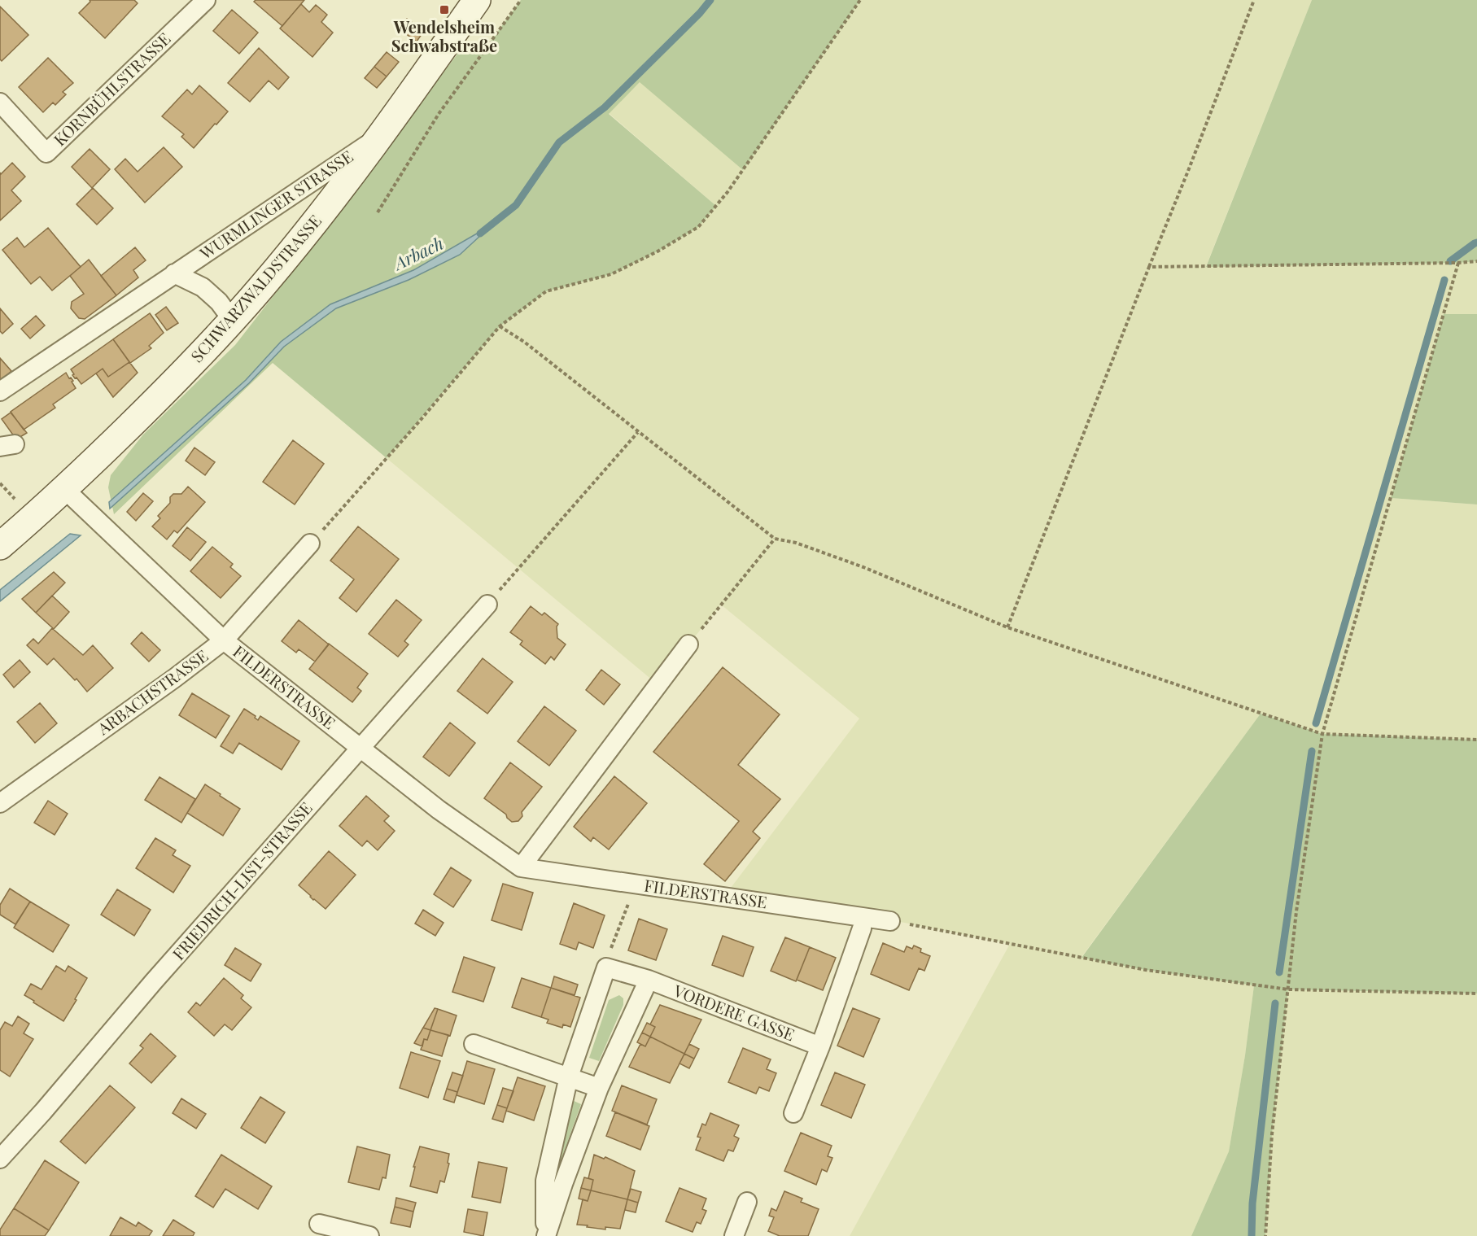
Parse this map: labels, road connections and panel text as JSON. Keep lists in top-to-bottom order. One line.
{"streets":{"street":["KORNBÜHLSTRASSE","WURMLINGER STRASSE","SCHWARZWALDSTRASSE","FILDERSTRASSE","ARBACHSTRASSE","FRIEDRICH-LIST-STRASSE","VORDERE GASSE"]},"crossings":[["WURMLINGER STRASSE","SCHWARZWALDSTRASSE"],["SCHWARZWALDSTRASSE","FILDERSTRASSE"],["FILDERSTRASSE","ARBACHSTRASSE"],["FILDERSTRASSE","FRIEDRICH-LIST-STRASSE"]],"water":["Arbach"],"places":{"transit":["Wendelsheim Schwabstraße"]}}
